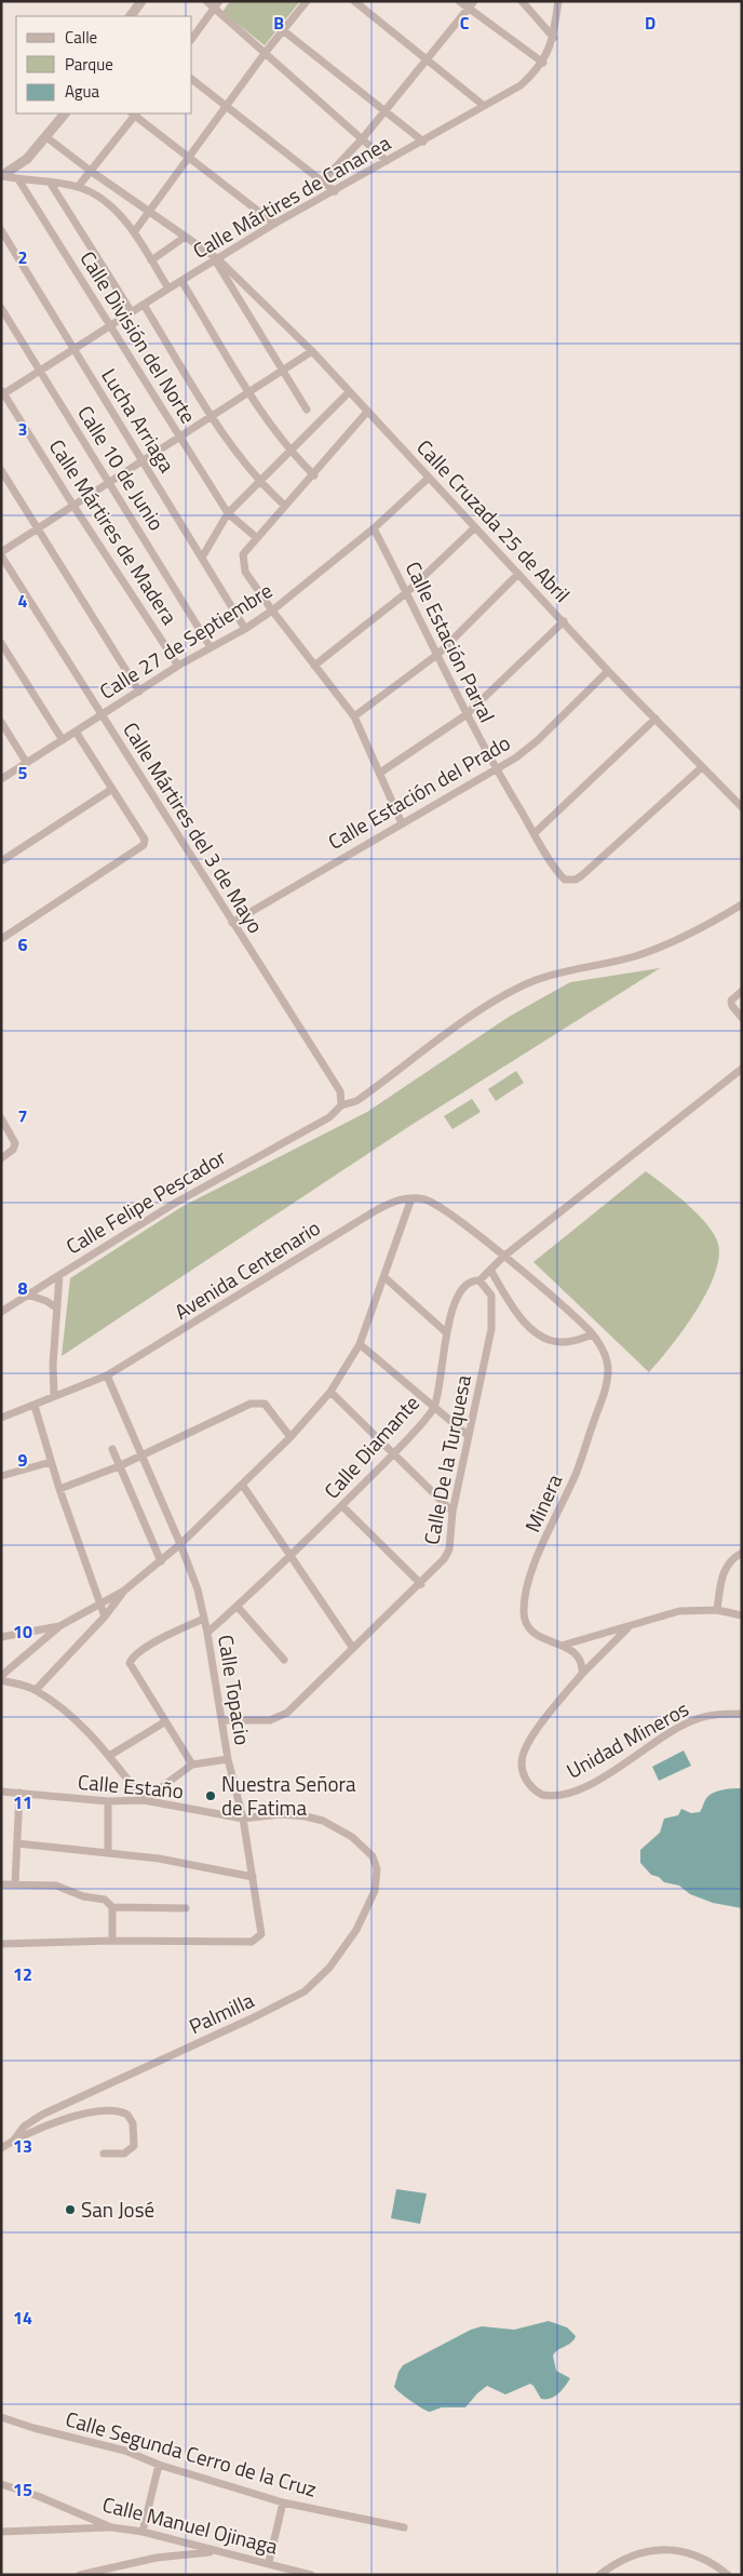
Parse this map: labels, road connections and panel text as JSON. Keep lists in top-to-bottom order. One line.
{"streets":{"street":["Calle Mártires de Cananea","Calle División del Norte","Lucha Arriaga","Calle 10 de Junio","Calle Cruzada 25 de Abril","Calle Mártires de Madera","Calle 27 de Septiembre","Calle Estación Parral","Calle Estación del Prado","Calle Mártires del 3 de Mayo","Calle Felipe Pescador","Avenida Centenario","Calle Diamante","Calle De la Turquesa","Minera","Calle Topacio","Unidad Mineros","Calle Estaño","Palmilla","Calle Segunda Cerro de la Cruz","Calle Manuel Ojinaga"]},"crossings":[["Calle Mártires de Cananea","Calle División del Norte"],["Calle Mártires de Cananea","Lucha Arriaga"],["Calle Mártires de Cananea","Calle 10 de Junio"],["Calle Mártires de Cananea","Calle Cruzada 25 de Abril"],["Calle Mártires de Cananea","Calle Mártires de Madera"],["Lucha Arriaga","Calle 27 de Septiembre"],["Calle 10 de Junio","Calle 27 de Septiembre"],["Calle Cruzada 25 de Abril","Calle 27 de Septiembre"],["Calle Cruzada 25 de Abril","Calle Estación Parral"],["Calle Cruzada 25 de Abril","Calle Estación del Prado"],["Calle Mártires de Madera","Calle 27 de Septiembre"],["Calle 27 de Septiembre","Calle Estación Parral"],["Calle 27 de Septiembre","Calle Mártires del 3 de Mayo"],["Calle Estación Parral","Calle Estación del Prado"],["Calle Estación del Prado","Calle Mártires del 3 de Mayo"],["Calle Mártires del 3 de Mayo","Calle Felipe Pescador"],["Calle Felipe Pescador","Avenida Centenario"],["Avenida Centenario","Calle Topacio"],["Calle Diamante","Calle De la Turquesa"],["Calle Diamante","Calle Topacio"],["Calle De la Turquesa","Calle Topacio"],["Calle Topacio","Calle Estaño"],["Calle Estaño","Palmilla"]],"places":["Nuestra Señora de Fatima","San José"],"legend":["Calle","Parque","Agua"],"grid":{"columns":["B","C","D"],"rows":["2","3","4","5","6","7","8","9","10","11","12","13","14","15"]}}
